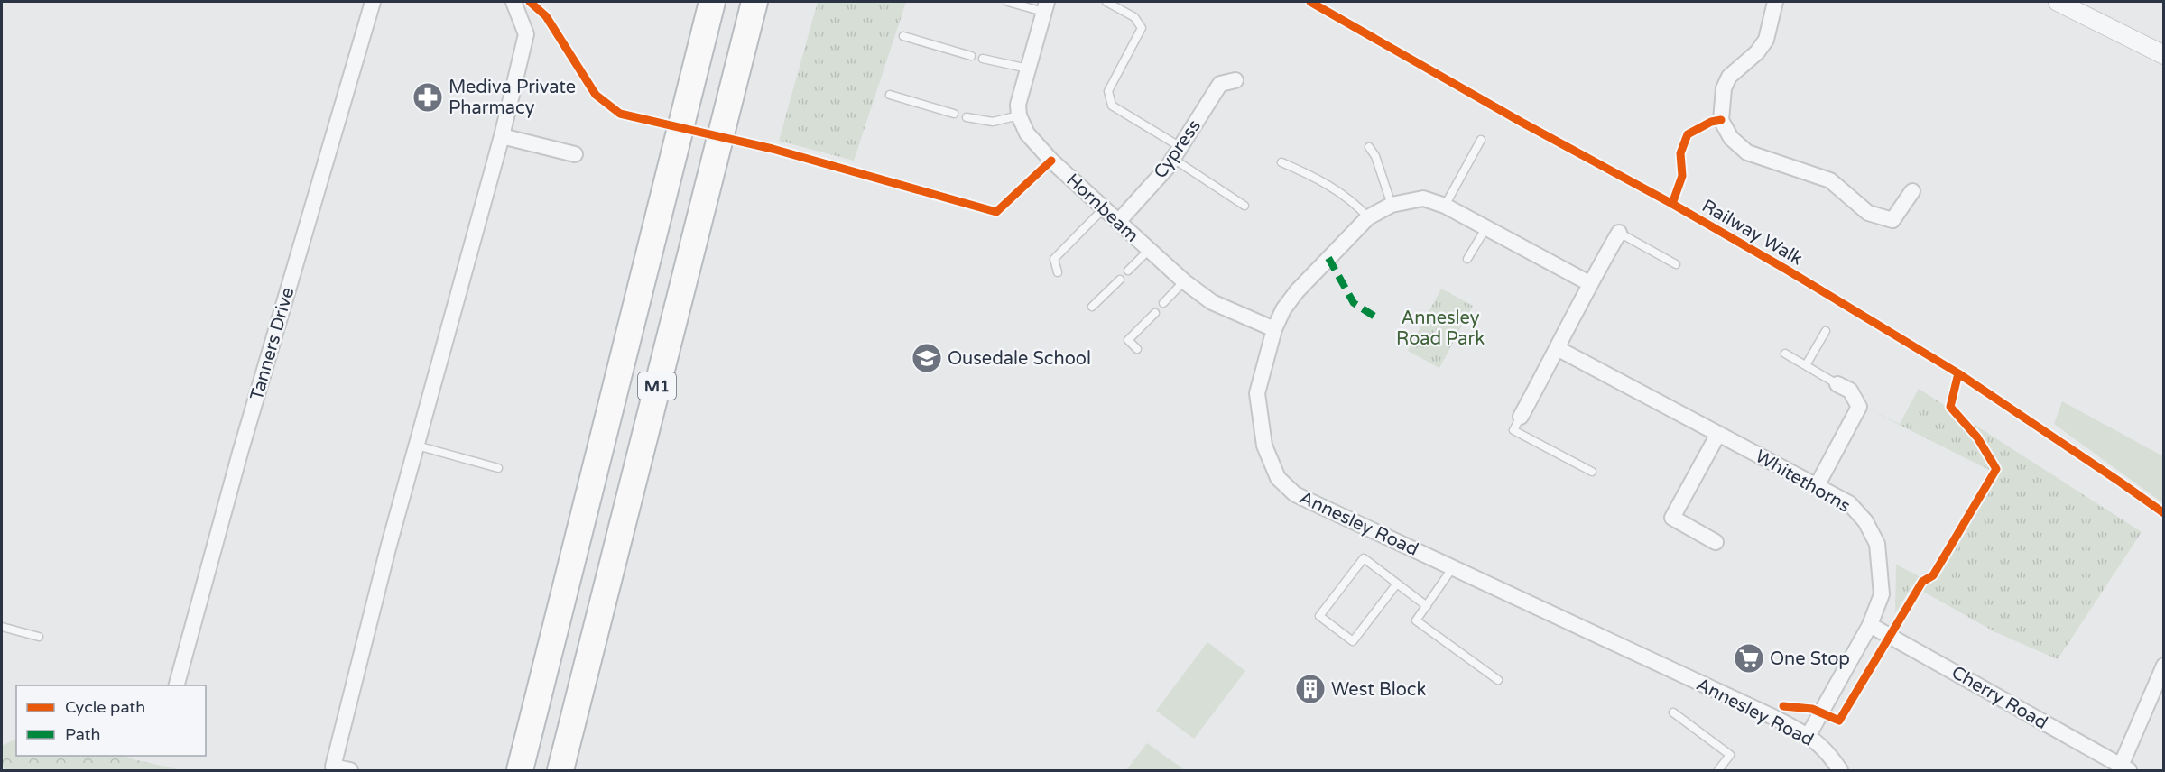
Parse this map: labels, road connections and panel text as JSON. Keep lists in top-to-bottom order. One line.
{"streets":{"highway":["M1"],"street":["Cypress","Hornbeam","Tanners Drive","Whitethorns","Annesley Road","Cherry Road"],"cycle path":["Railway Walk"]},"crossings":[["Cypress","Hornbeam"],["Hornbeam","Annesley Road"],["Whitethorns","Annesley Road"],["Whitethorns","Cherry Road"]],"parks":["Annesley Road Park"],"places":{"pharmacy":["Mediva Private Pharmacy"],"school or university":["Ousedale School"],"supermarket":["One Stop"],"building":["West Block"]},"legend":["Cycle path","Path"]}
